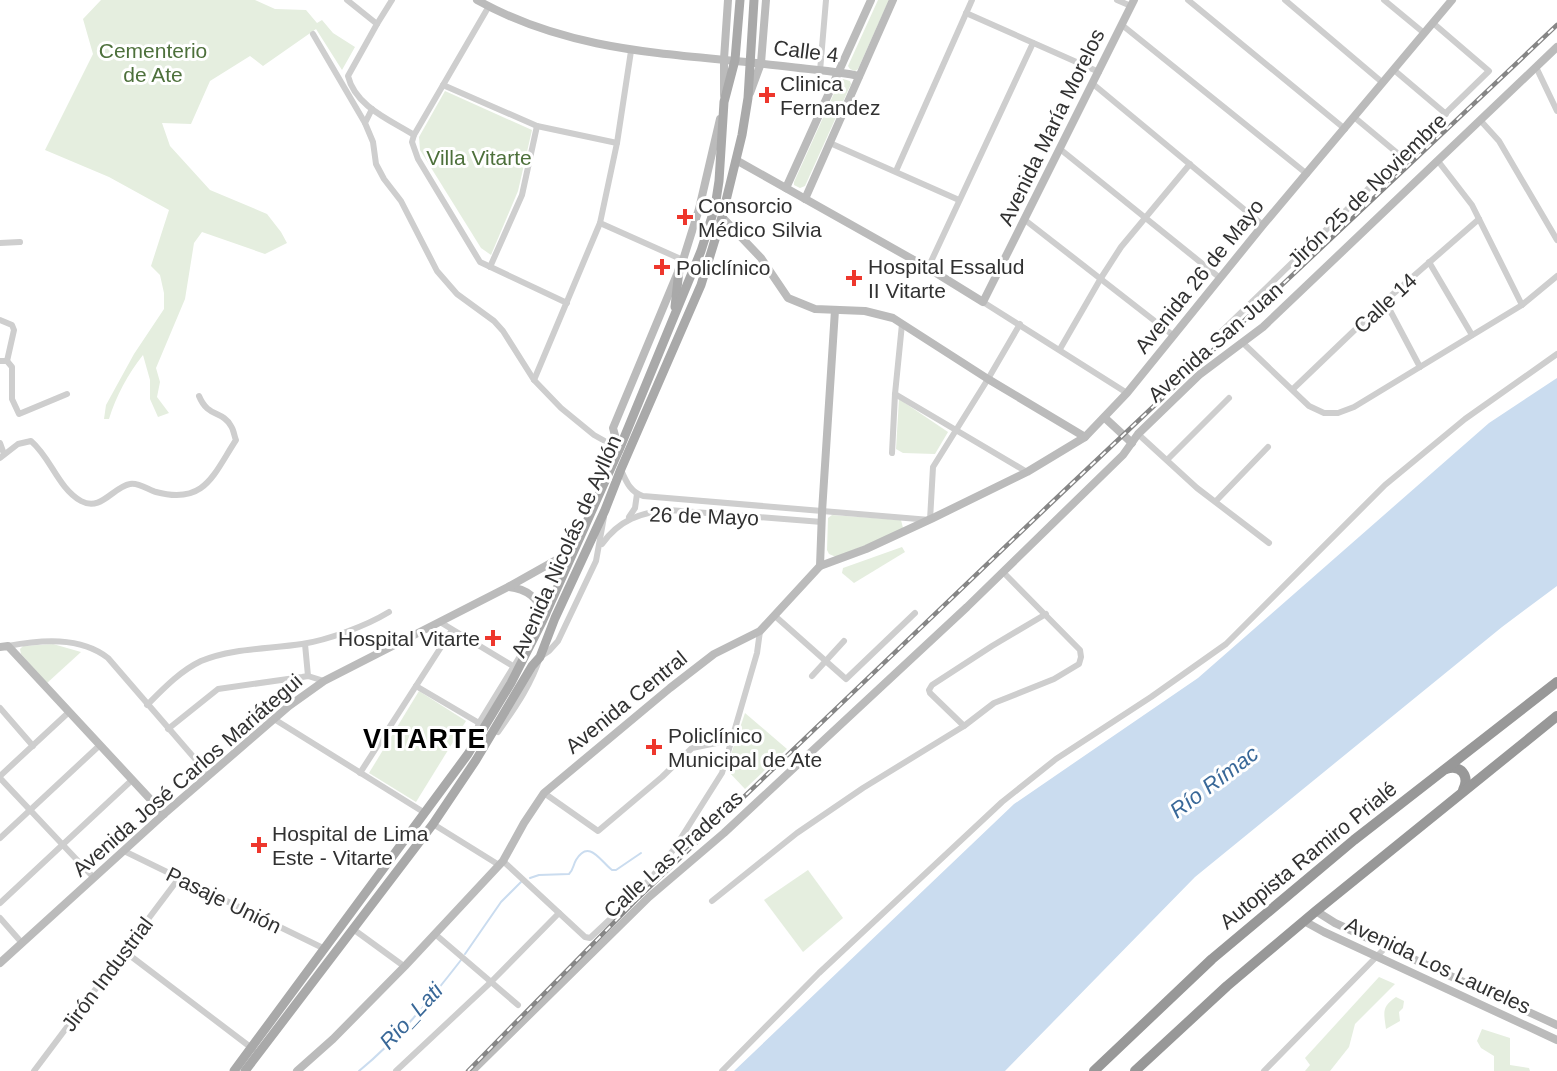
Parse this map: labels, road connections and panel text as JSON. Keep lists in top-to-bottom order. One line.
{"streets":{"highway":["Autopista Ramiro Prialé"],"main road":["Avenida Nicolás de Ayllón"],"street":["Calle 4","Avenida María Morelos","Jirón 25 de Noviembre","Avenida 26 de Mayo","Calle 14","Avenida San Juan","26 de Mayo","Avenida Central","Avenida José Carlos Mariátegui","Calle Las Praderas","Pasaje Unión","Avenida Los Laureles","Jirón Industrial"]},"crossings":[["Calle 4","Avenida Nicolás de Ayllón"],["Jirón 25 de Noviembre","Avenida 26 de Mayo"],["Avenida 26 de Mayo","Avenida Central"],["Avenida San Juan","Calle Las Praderas"],["26 de Mayo","Avenida Nicolás de Ayllón"],["Avenida Nicolás de Ayllón","Avenida José Carlos Mariátegui"],["Avenida Nicolás de Ayllón","Pasaje Unión"],["Avenida José Carlos Mariátegui","Pasaje Unión"],["Pasaje Unión","Jirón Industrial"]],"districts":["VITARTE"],"water":["Río Rímac","Rio_Lati"],"parks":["Cementerio de Ate","Villa Vitarte"],"places":{"health":["Clinica Fernandez","Consorcio Médico Silvia","Policlínico","Hospital Essalud II Vitarte","Hospital Vitarte","Policlínico Municipal de Ate","Hospital de Lima Este - Vitarte"]}}
